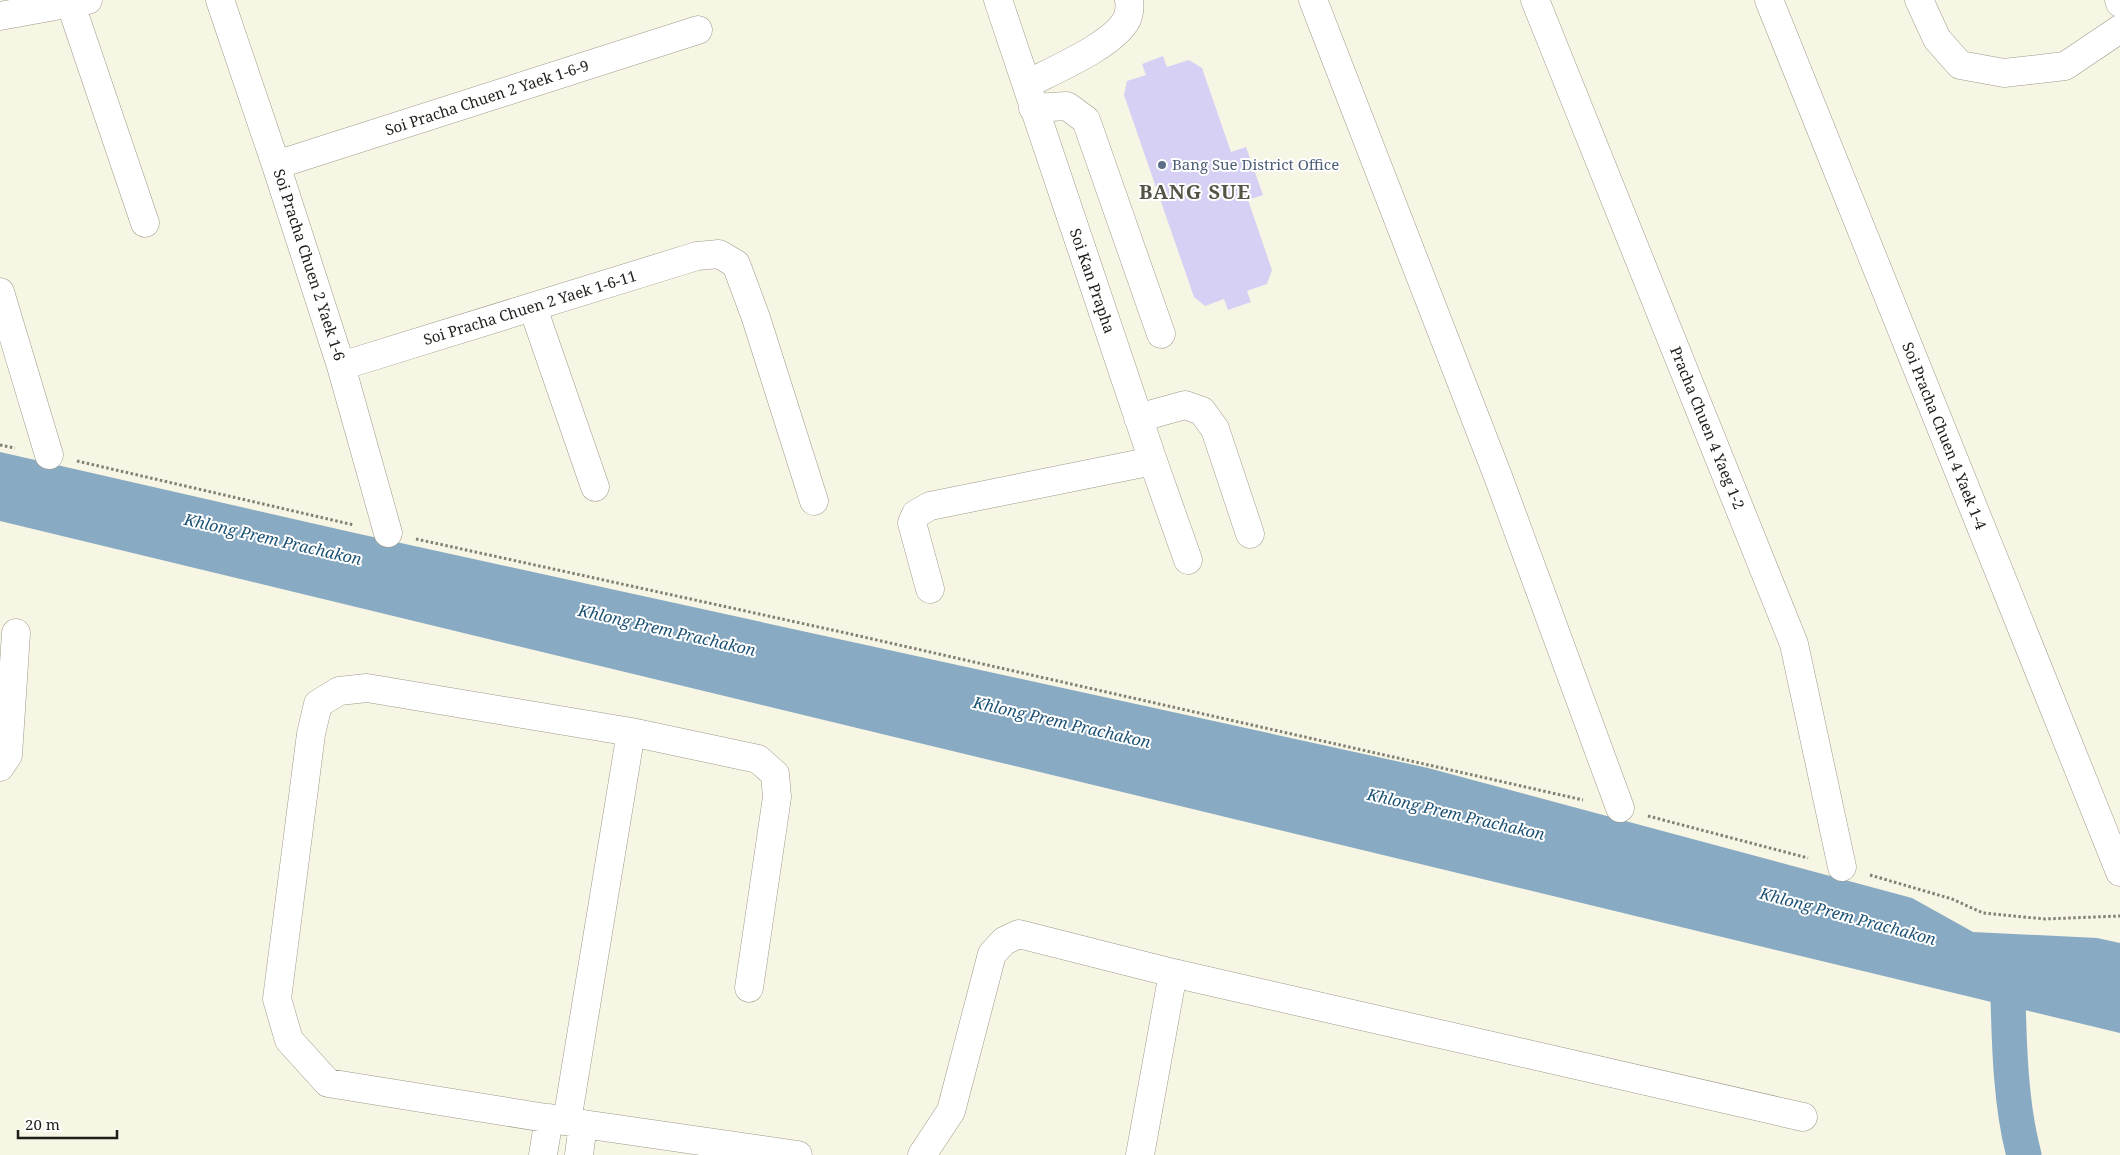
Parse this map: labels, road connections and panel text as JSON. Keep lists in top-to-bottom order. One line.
{"streets":{"street":["Soi Pracha Chuen 2 Yaek 1-6-9","Soi Pracha Chuen 2 Yaek 1-6","Soi Kan Prapha","Soi Pracha Chuen 2 Yaek 1-6-11","Pracha Chuen 4 Yaeg 1-2","Soi Pracha Chuen 4 Yaek 1-4"]},"crossings":[["Soi Pracha Chuen 2 Yaek 1-6-9","Soi Pracha Chuen 2 Yaek 1-6"],["Soi Pracha Chuen 2 Yaek 1-6","Soi Pracha Chuen 2 Yaek 1-6-11"]],"districts":["BANG SUE"],"water":["Khlong Prem Prachakon"],"places":["Bang Sue District Office"],"scale_bar":"20 m"}
